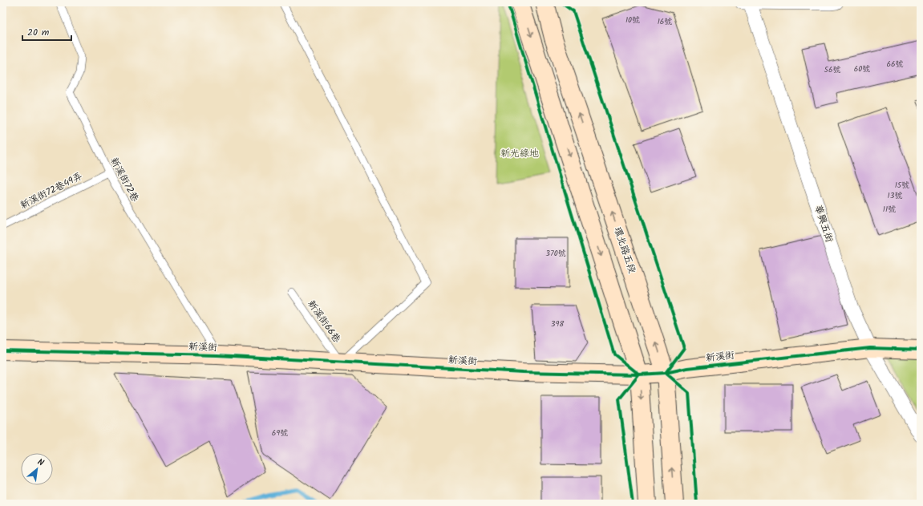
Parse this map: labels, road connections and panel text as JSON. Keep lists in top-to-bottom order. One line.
{"streets":{"street":["華興五街","環北路五段","新溪街"],"lane":["新溪街72巷","新溪街72巷49弄","新溪街66巷"]},"crossings":[["新溪街72巷","新溪街72巷49弄"],["新溪街72巷","新溪街"],["華興五街","新溪街"],["環北路五段","新溪街"],["新溪街66巷","新溪街"]],"parks":["新光綠地"],"house_numbers":["10號","16號","66號","60號","56號","15號","13號","11號","370號","398","69號"],"scale_bar":"20 m","north":"top right"}
